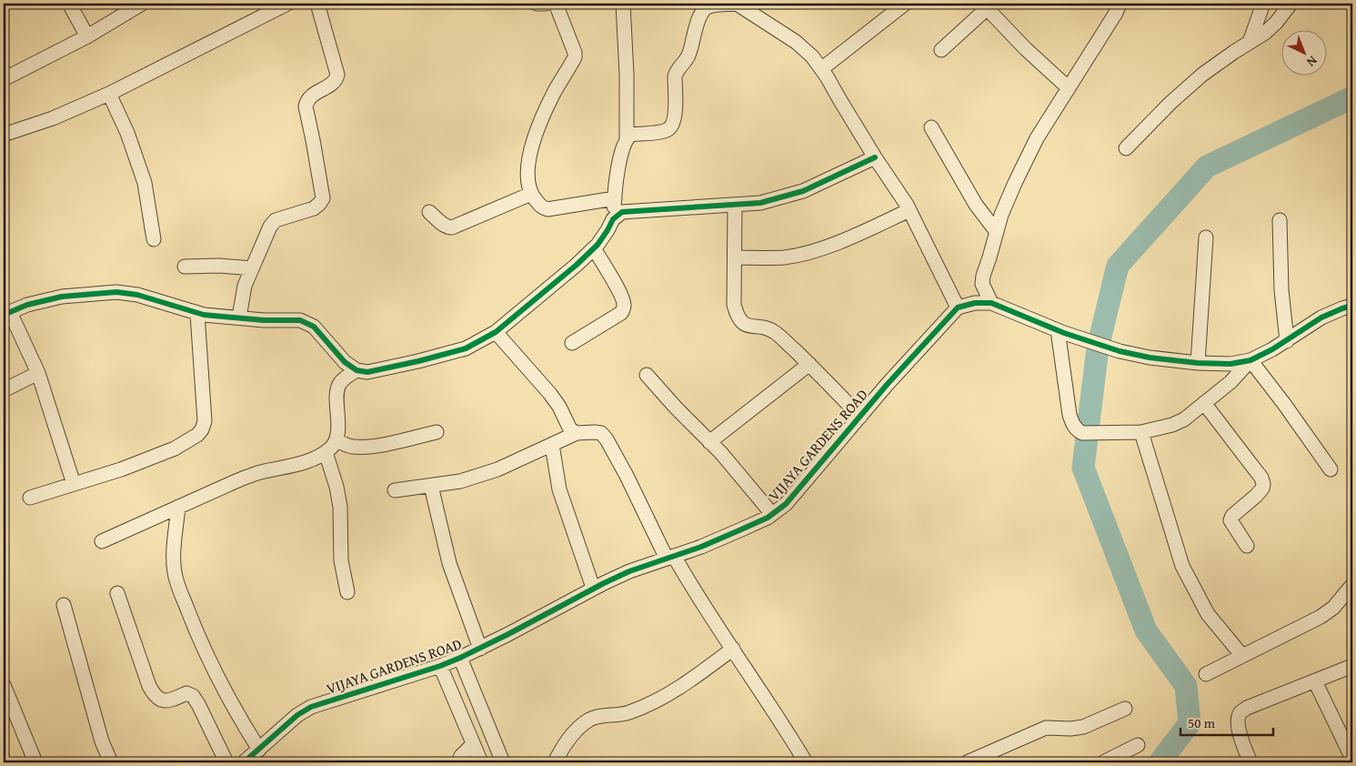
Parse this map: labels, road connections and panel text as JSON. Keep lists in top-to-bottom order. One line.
{"streets":{"street":["VIJAYA GARDENS ROAD"]},"scale_bar":"50 m","north":"bottom right"}
